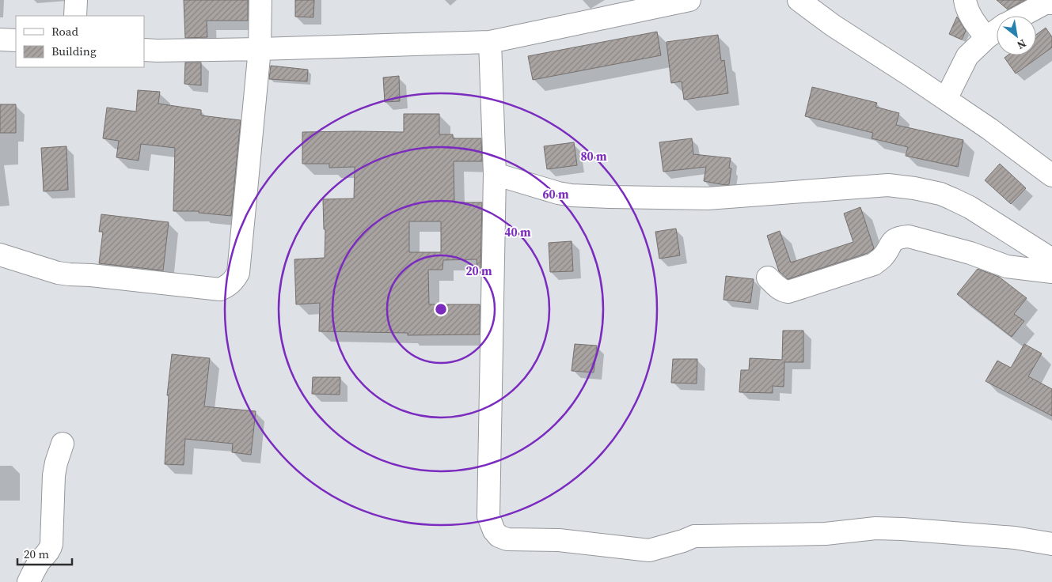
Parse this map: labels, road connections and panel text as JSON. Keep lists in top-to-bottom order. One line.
{"legend":["Road","Building"],"scale_bar":"20 m","north":"bottom right","rings":["80 m","60 m","40 m","20 m"]}
